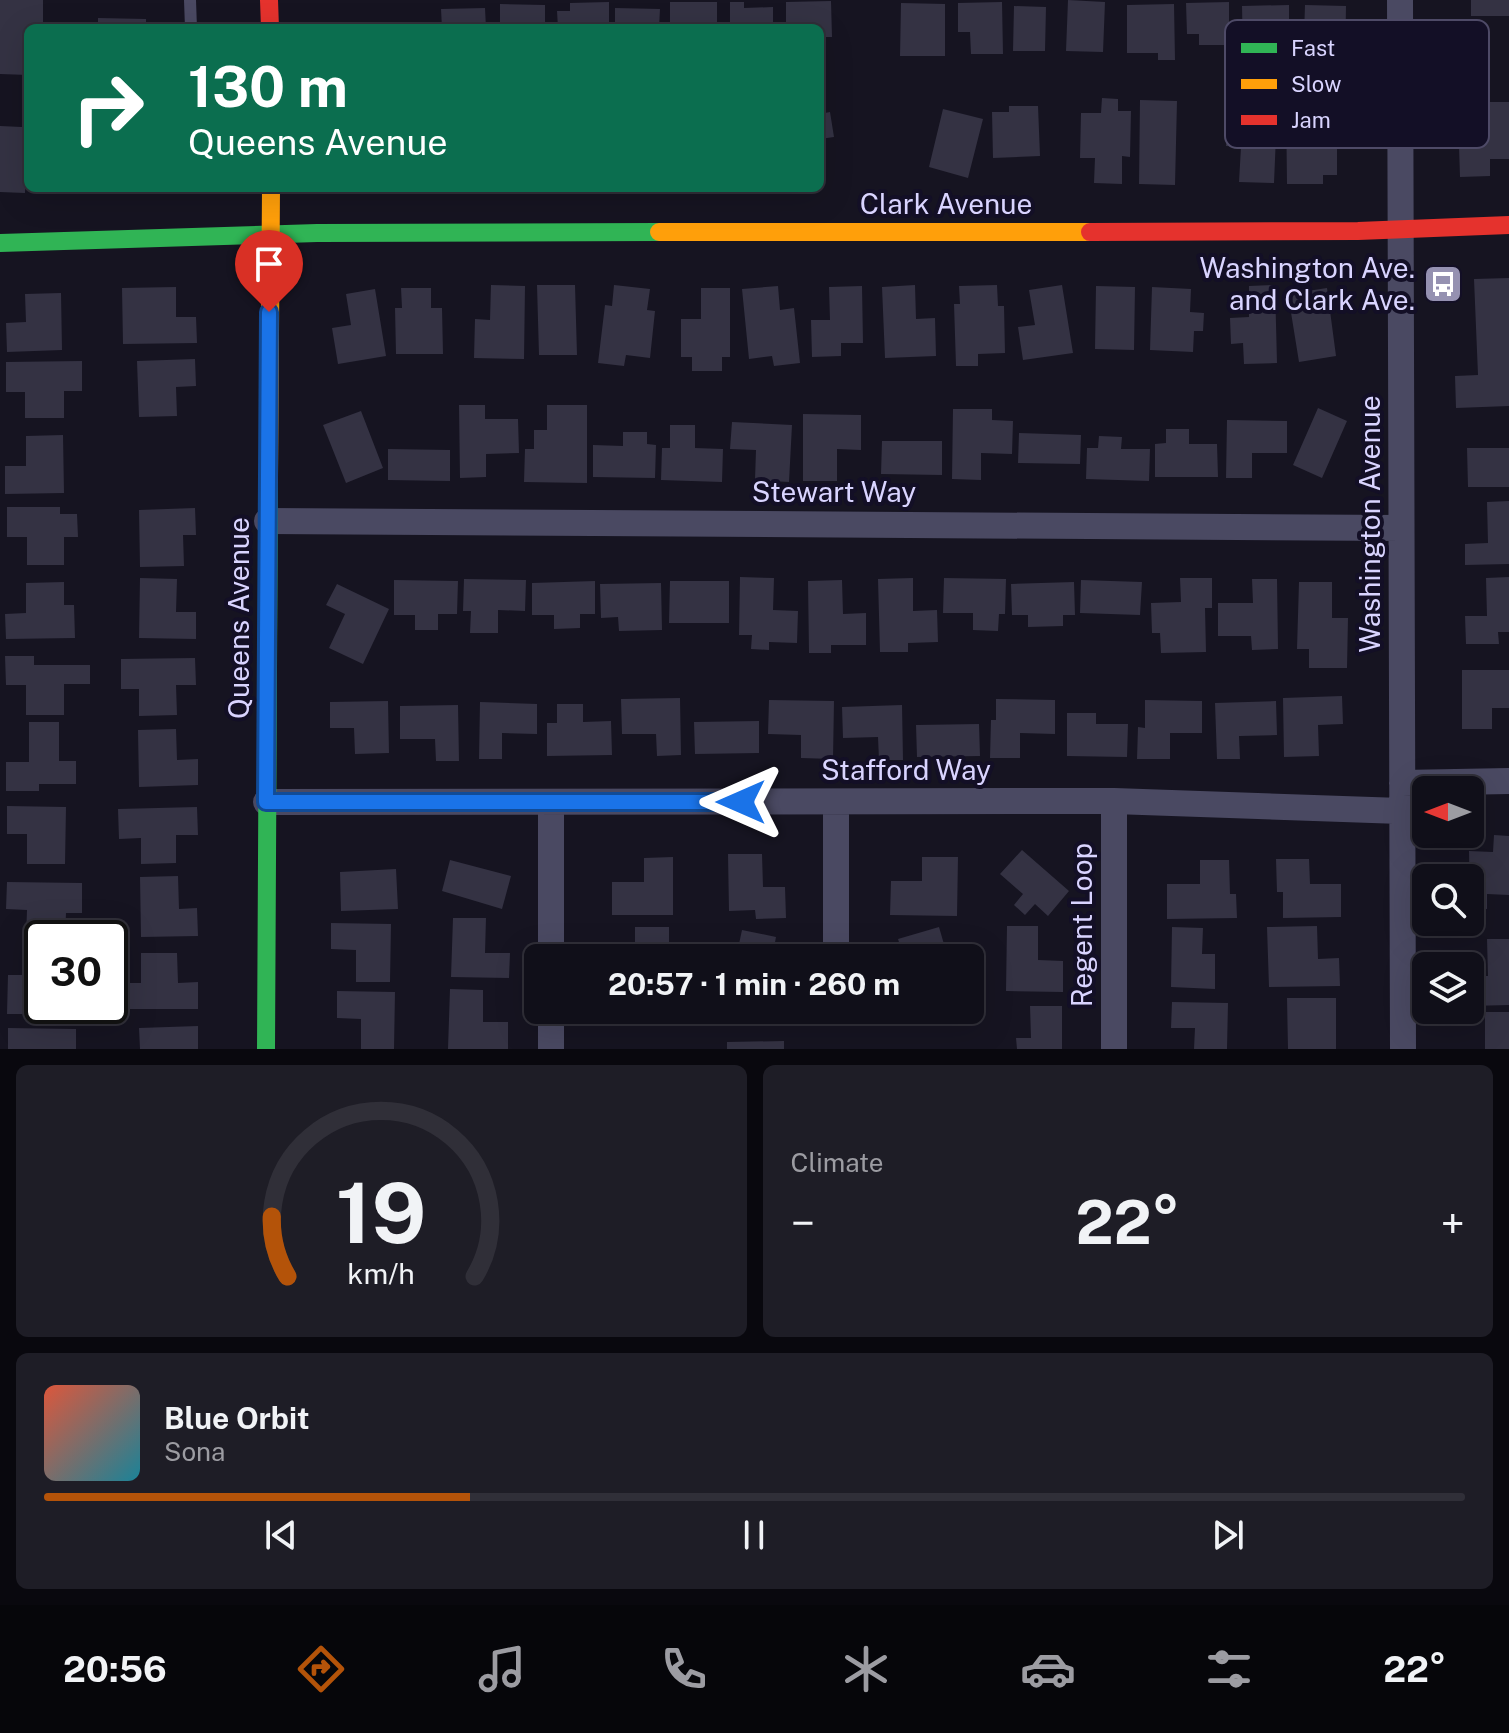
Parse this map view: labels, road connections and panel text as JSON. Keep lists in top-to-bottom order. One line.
{"streets":{"street":["Clark Avenue","Stewart Way","Washington Avenue","Queens Avenue","Stafford Way","Regent Loop"]},"crossings":[["Clark Avenue","Washington Avenue"],["Clark Avenue","Queens Avenue"],["Stewart Way","Washington Avenue"],["Stewart Way","Queens Avenue"],["Washington Avenue","Stafford Way"],["Queens Avenue","Stafford Way"],["Stafford Way","Regent Loop"]],"places":{"bus stop":["Washington Ave. and Clark Ave."]},"legend":["Fast","Slow","Jam"],"north":"left","page":{"turn":["130 m","Queens Avenue"],"limit":"30","trip":"20:57 · 1 min · 260 m","tile":"Climate","heat":["−","22°","+"],"song":["Blue Orbit","Sona"],"tabs":["20:56","22°"],"gauge":["19","km/h"]}}
